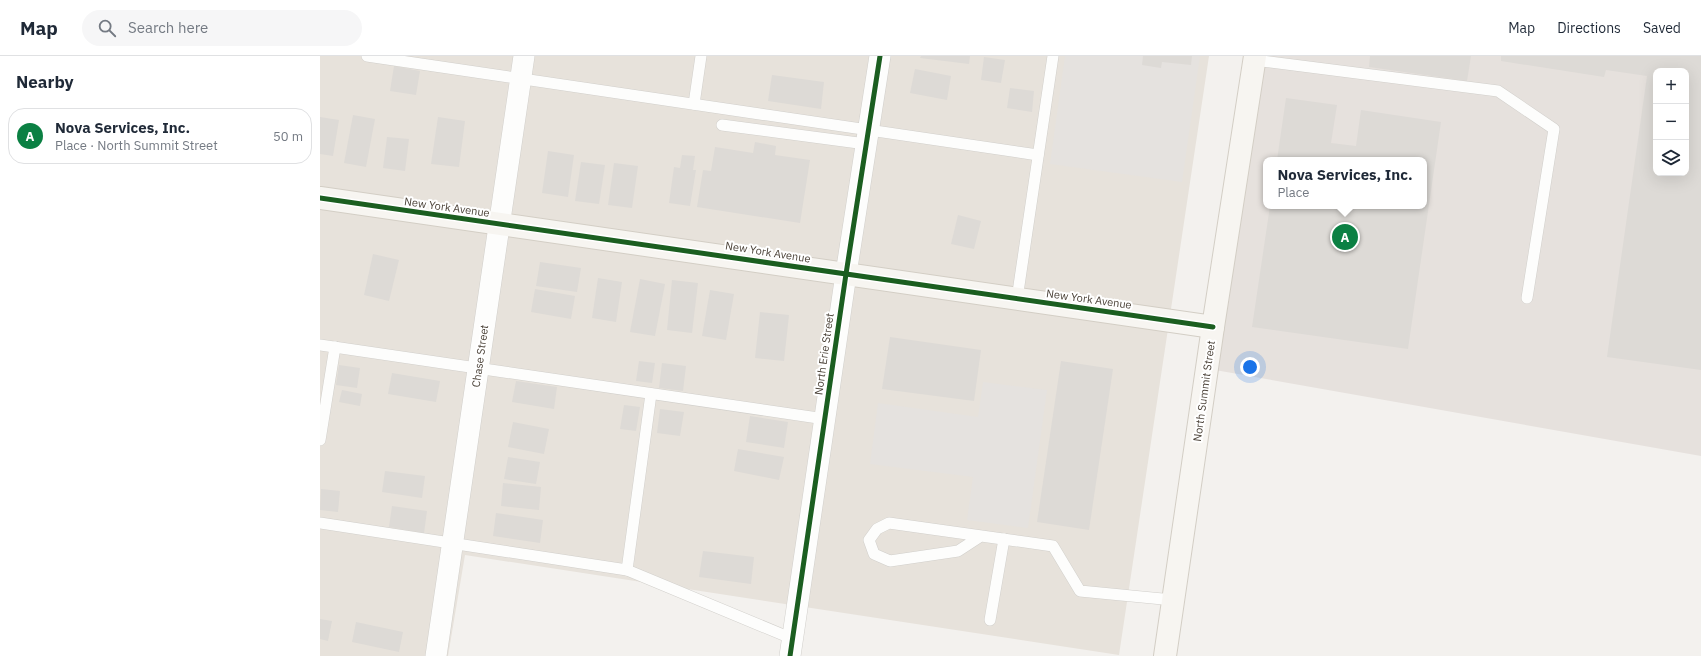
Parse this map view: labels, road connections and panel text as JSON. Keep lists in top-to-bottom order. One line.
{"streets":{"street":["New York Avenue","North Erie Street","Chase Street","North Summit Street"]},"crossings":[["New York Avenue","North Erie Street"],["New York Avenue","Chase Street"],["New York Avenue","North Summit Street"]],"page":{"header":"Map","search":"Search here","nav":["Map","Directions","Saved"],"heading":"Nearby","map_buttons":["+","−"],"list":[{"mark":"A","name":"Nova Services, Inc.","note":"Place · North Summit Street","value":"50 m"}],"popup":["Nova Services, Inc.","Place"],"pins":"A"}}
